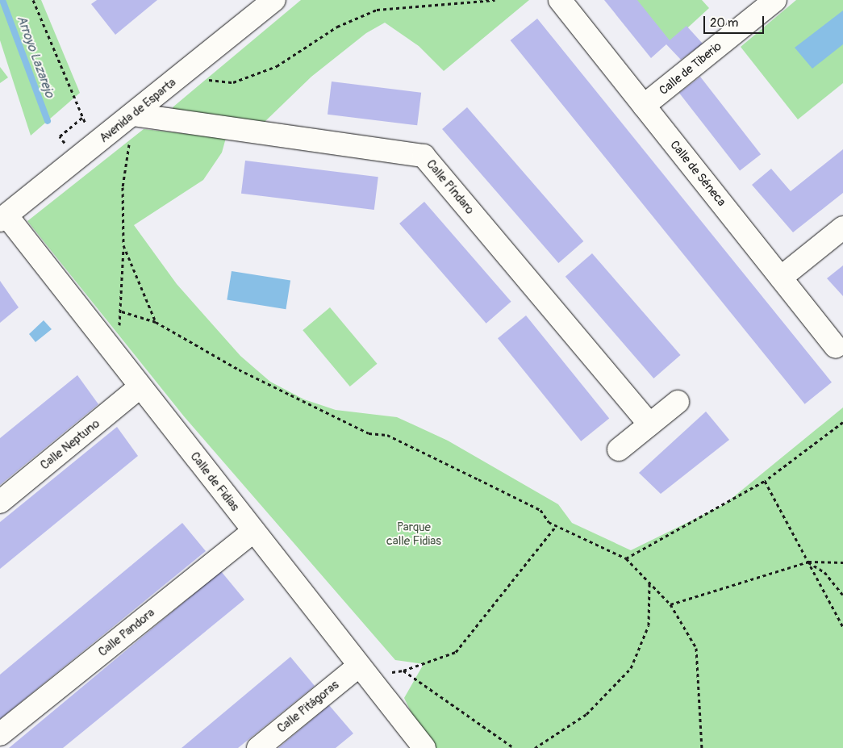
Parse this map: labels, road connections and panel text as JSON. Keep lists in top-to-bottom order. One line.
{"streets":{"street":["Calle de Tiberio","Avenida de Esparta","Calle de Séneca","Calle Píndaro","Calle Neptuno","Calle de Fidias","Calle Pandora","Calle Pitágoras"]},"crossings":[["Calle de Tiberio","Calle de Séneca"],["Avenida de Esparta","Calle Píndaro"],["Avenida de Esparta","Calle de Fidias"],["Calle Neptuno","Calle de Fidias"],["Calle de Fidias","Calle Pandora"],["Calle de Fidias","Calle Pitágoras"]],"water":["Arroyo Lazarejo"],"parks":["Parque calle Fidias"],"scale_bar":"20 m"}
